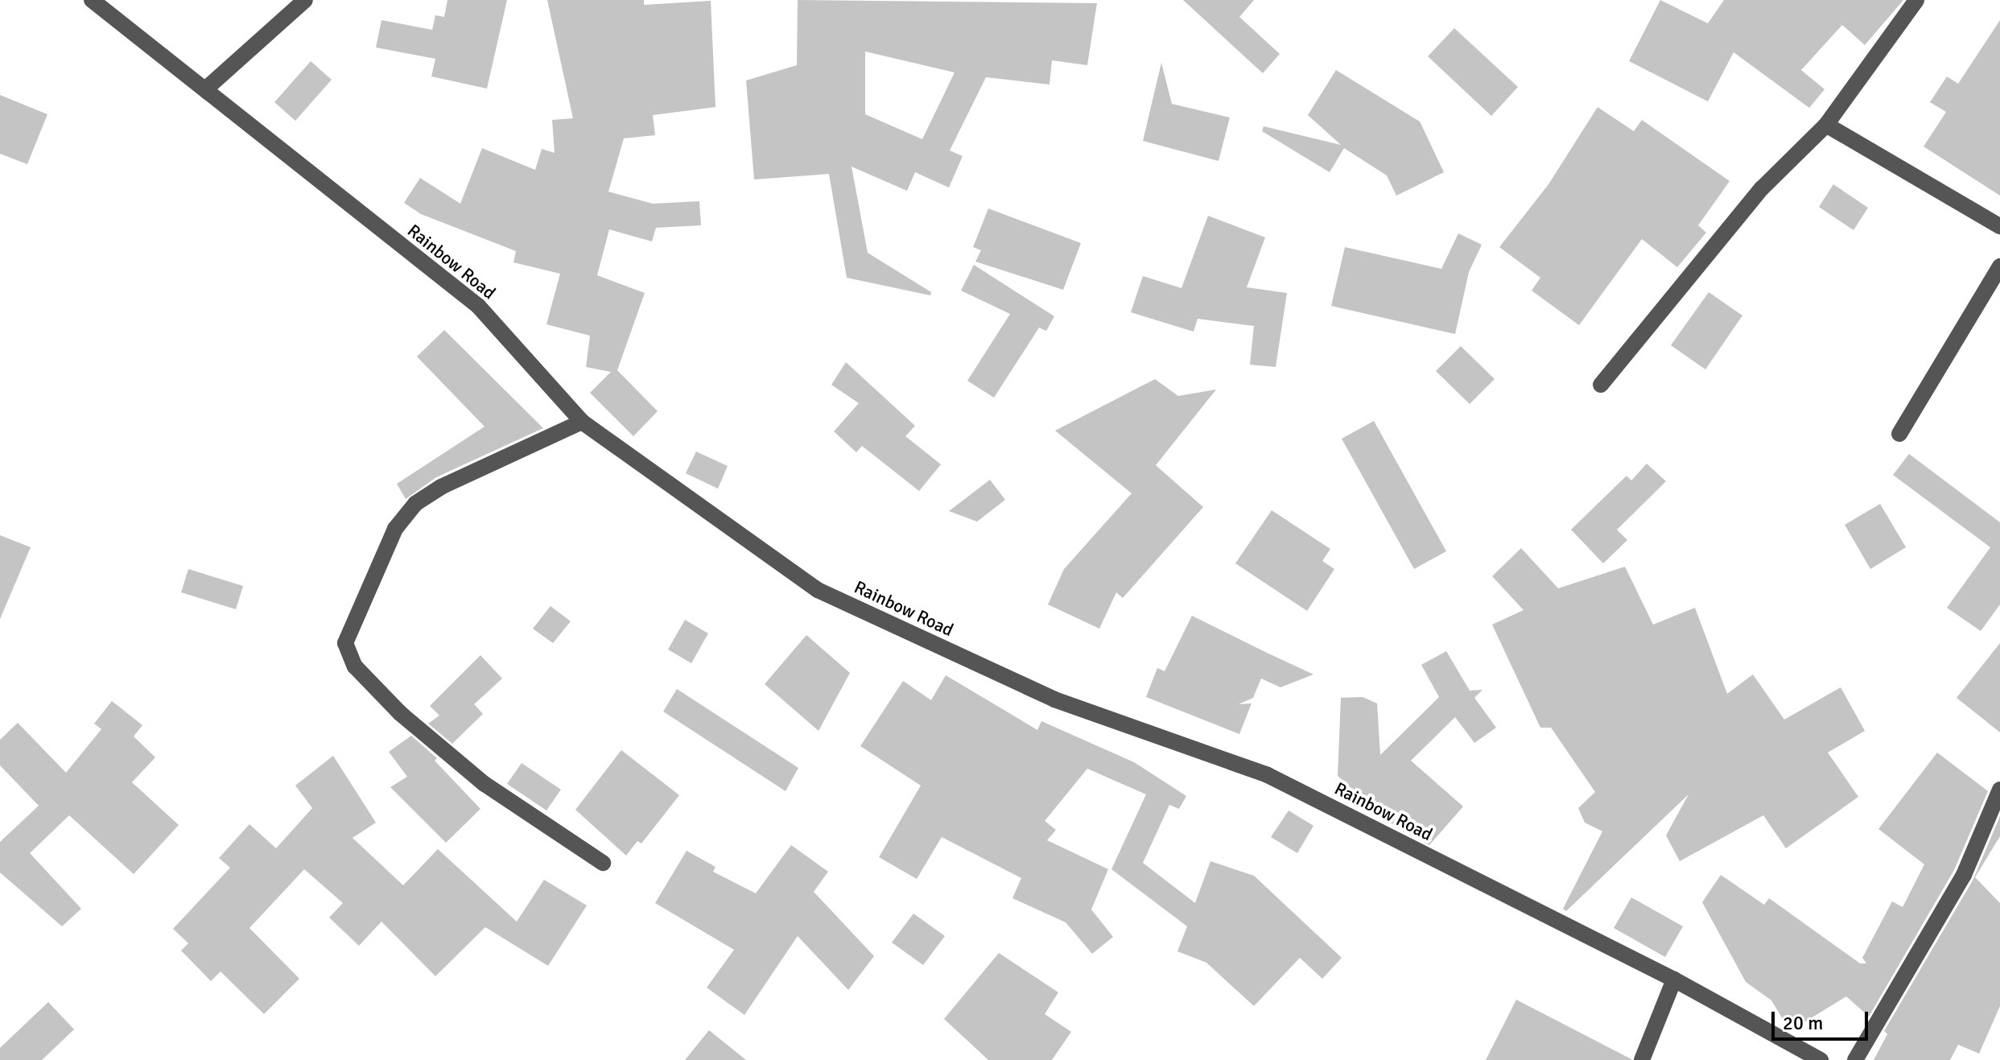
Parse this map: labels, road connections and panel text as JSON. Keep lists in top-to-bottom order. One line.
{"streets":{"street":["Rainbow Road"]},"scale_bar":"20 m"}
